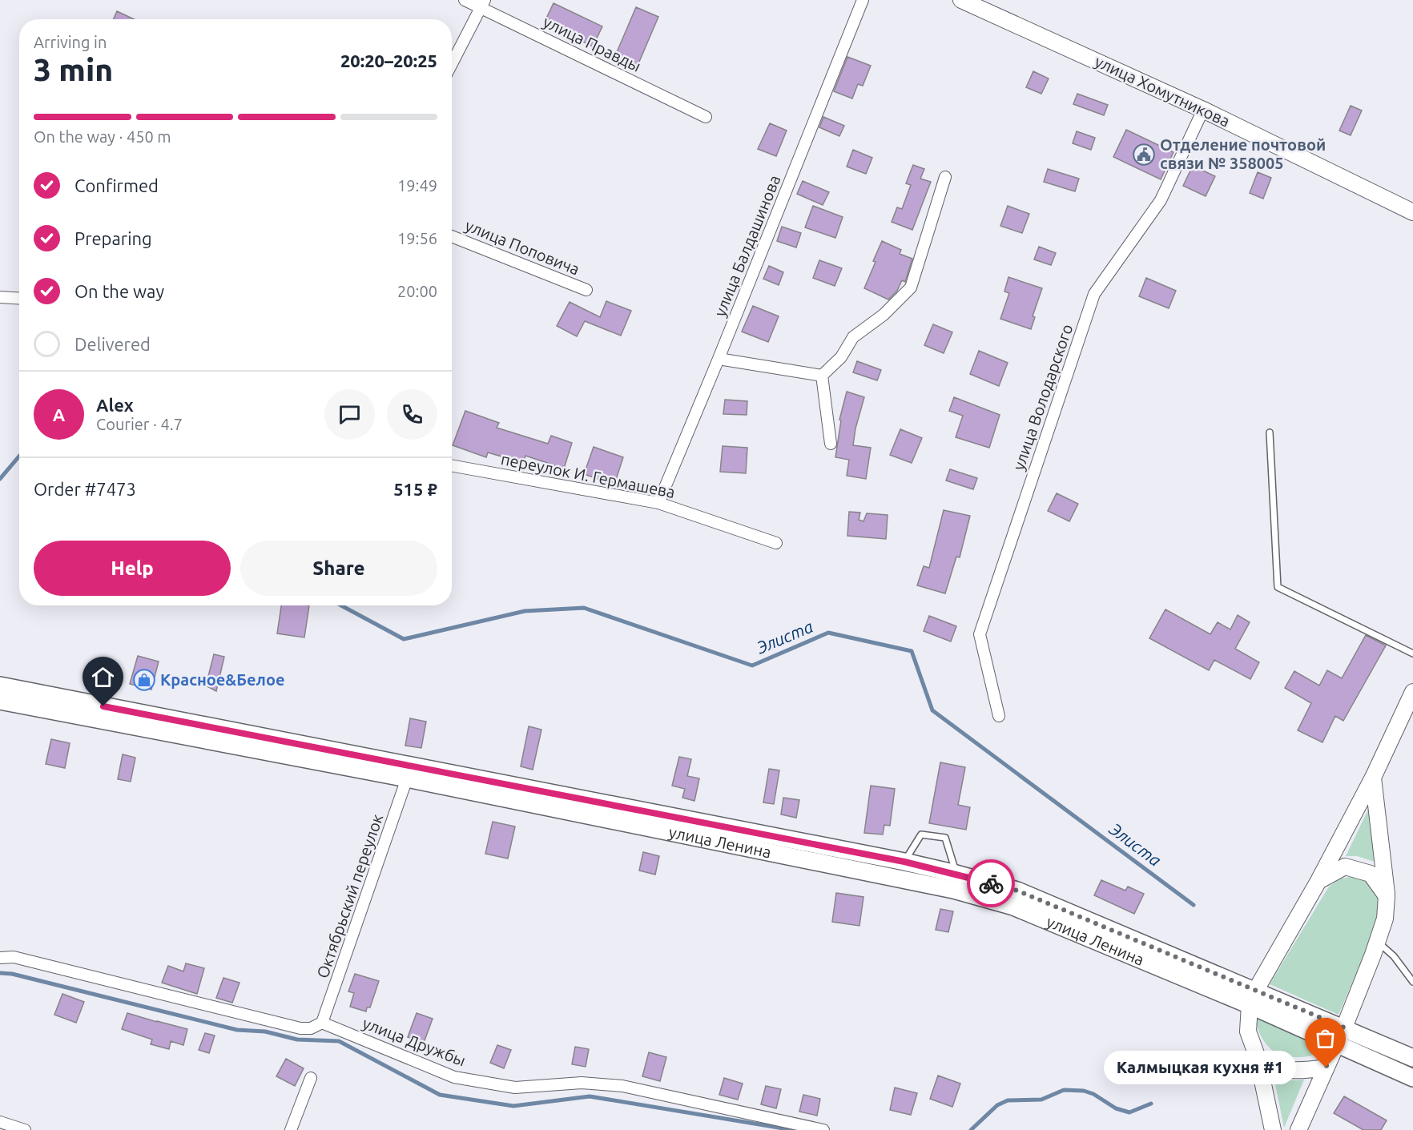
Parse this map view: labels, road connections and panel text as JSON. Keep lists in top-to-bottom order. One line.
{"streets":{"main road":["улица Ленина"],"street":["улица Правды","улица Хомутникова","улица Балдашинова","улица Поповича","улица Володарского","переулок И. Гермашева","Октябрьский переулок","улица Дружбы"]},"crossings":[["улица Хомутникова","улица Володарского"],["улица Балдашинова","переулок И. Гермашева"],["улица Ленина","Октябрьский переулок"],["Октябрьский переулок","улица Дружбы"]],"water":["Элиста"],"places":{"public building":["Отделение почтовой связи № 358005"],"shop":["Красное&Белое"],"other":["Калмыцкая кухня #1"]},"page":{"heading":["3 min","Arriving in","20:20–20:25"],"panel":["Alex","Courier · 4.7","Order #7473","515 ₽"],"bar":"On the way · 450 m","list":[["Confirmed","19:49"],["Preparing","19:56"],["On the way","20:00"],"Delivered"],"round":"A","buttons":["Help","Share"],"bubble":"Калмыцкая кухня #1"}}
